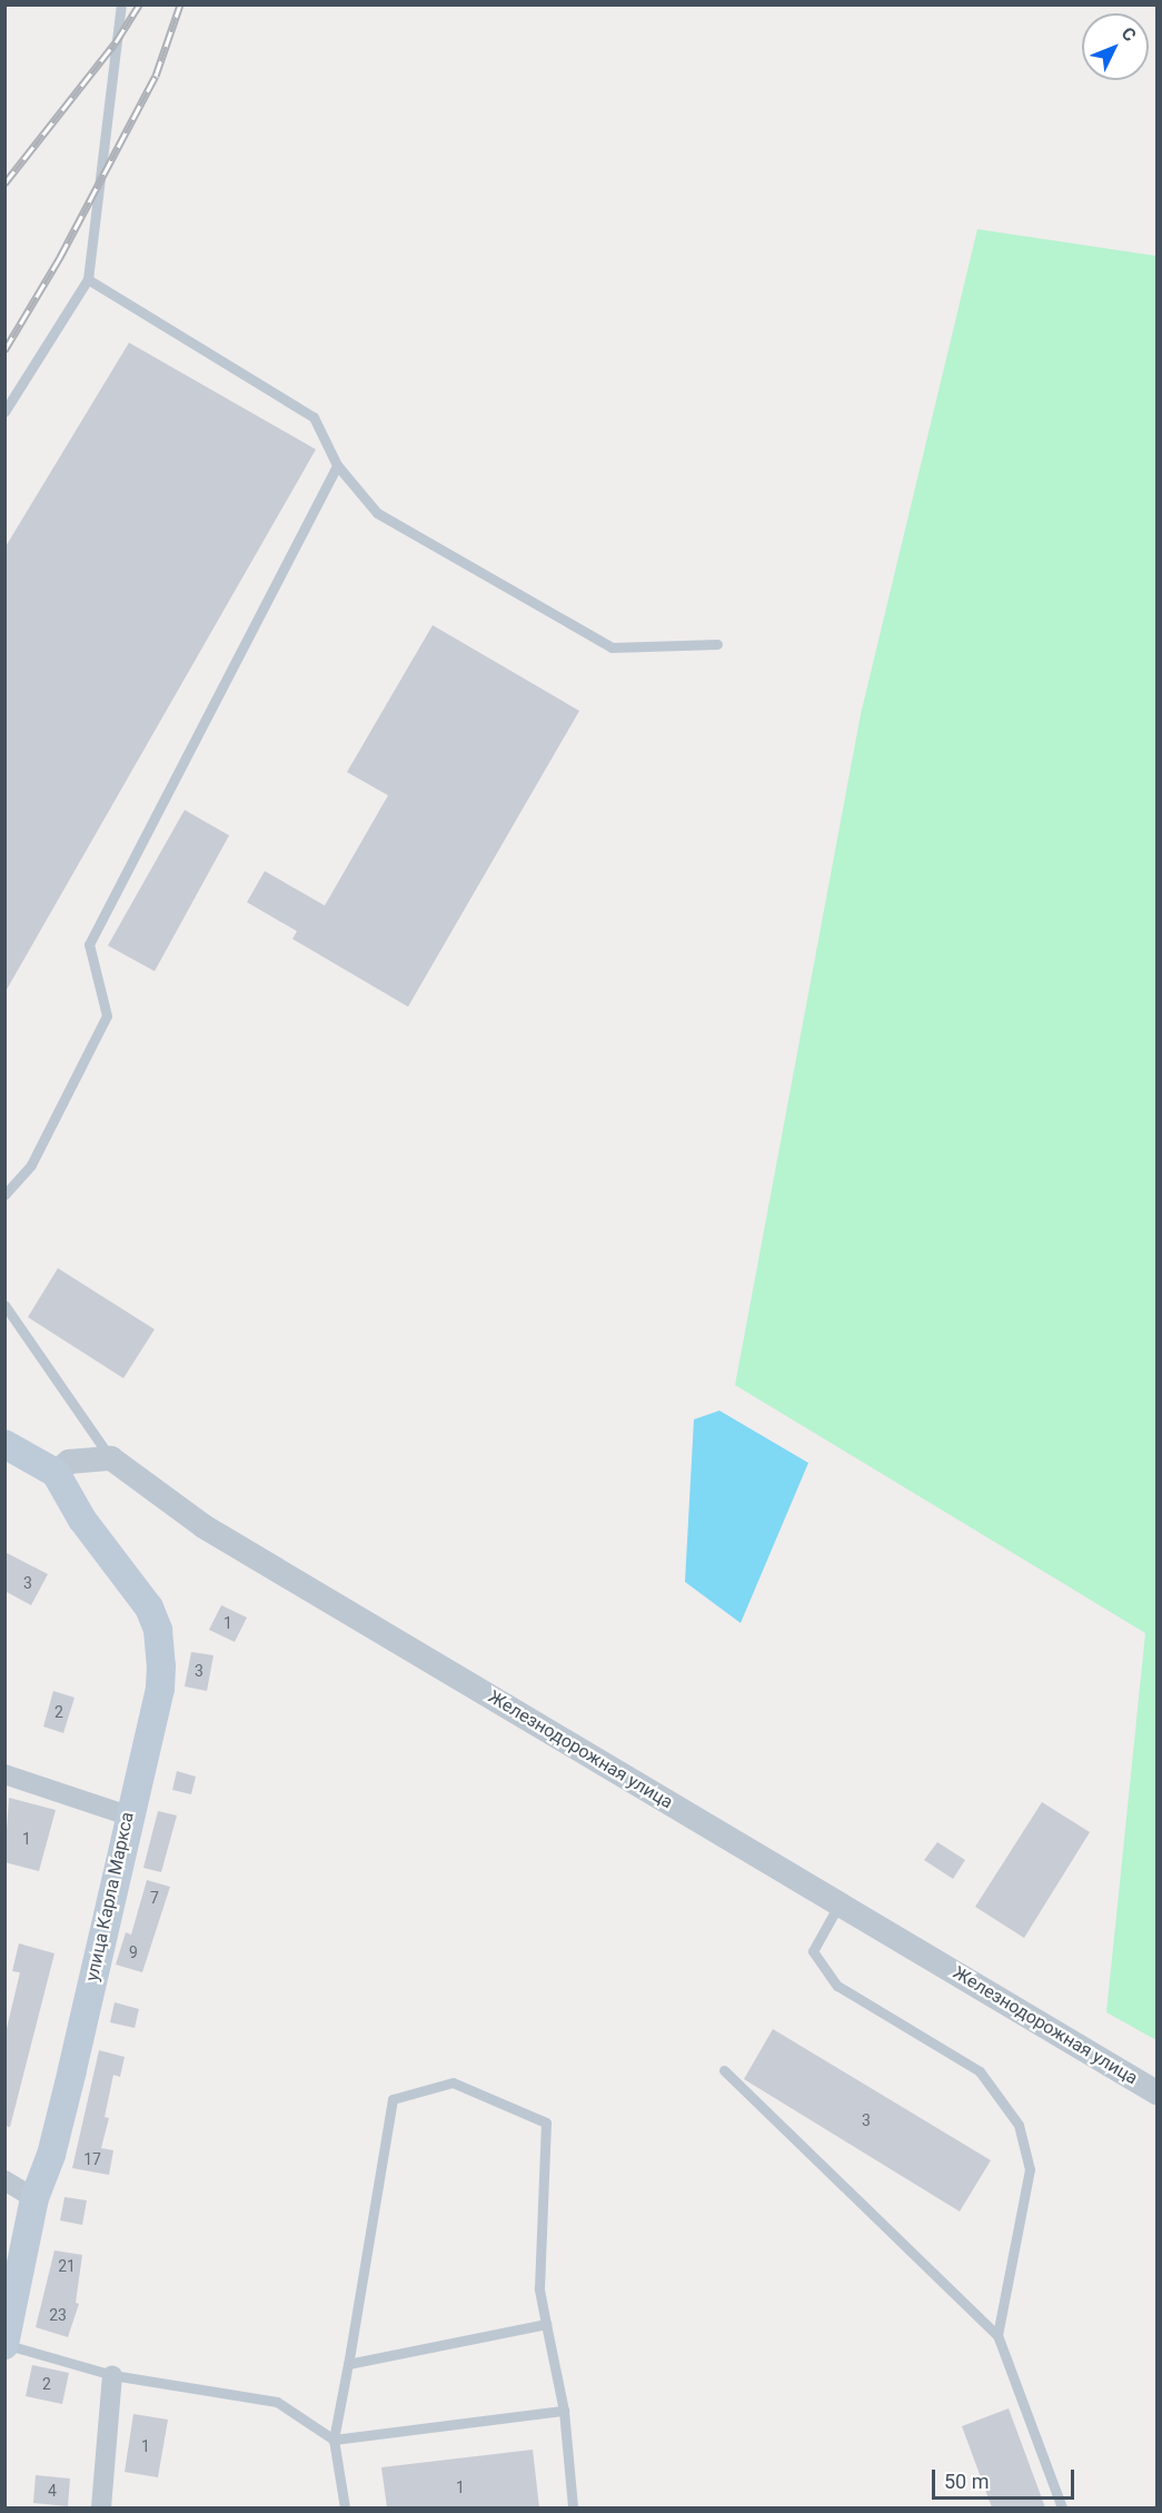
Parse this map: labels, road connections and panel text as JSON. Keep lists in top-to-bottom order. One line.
{"streets":{"main road":["улица Карла Маркса"],"street":["Железнодорожная улица"]},"house_numbers":["3","1","3","2","1","7","9","3","17","21","23","2","1","1","4"],"scale_bar":"50 m","north":"top right"}
